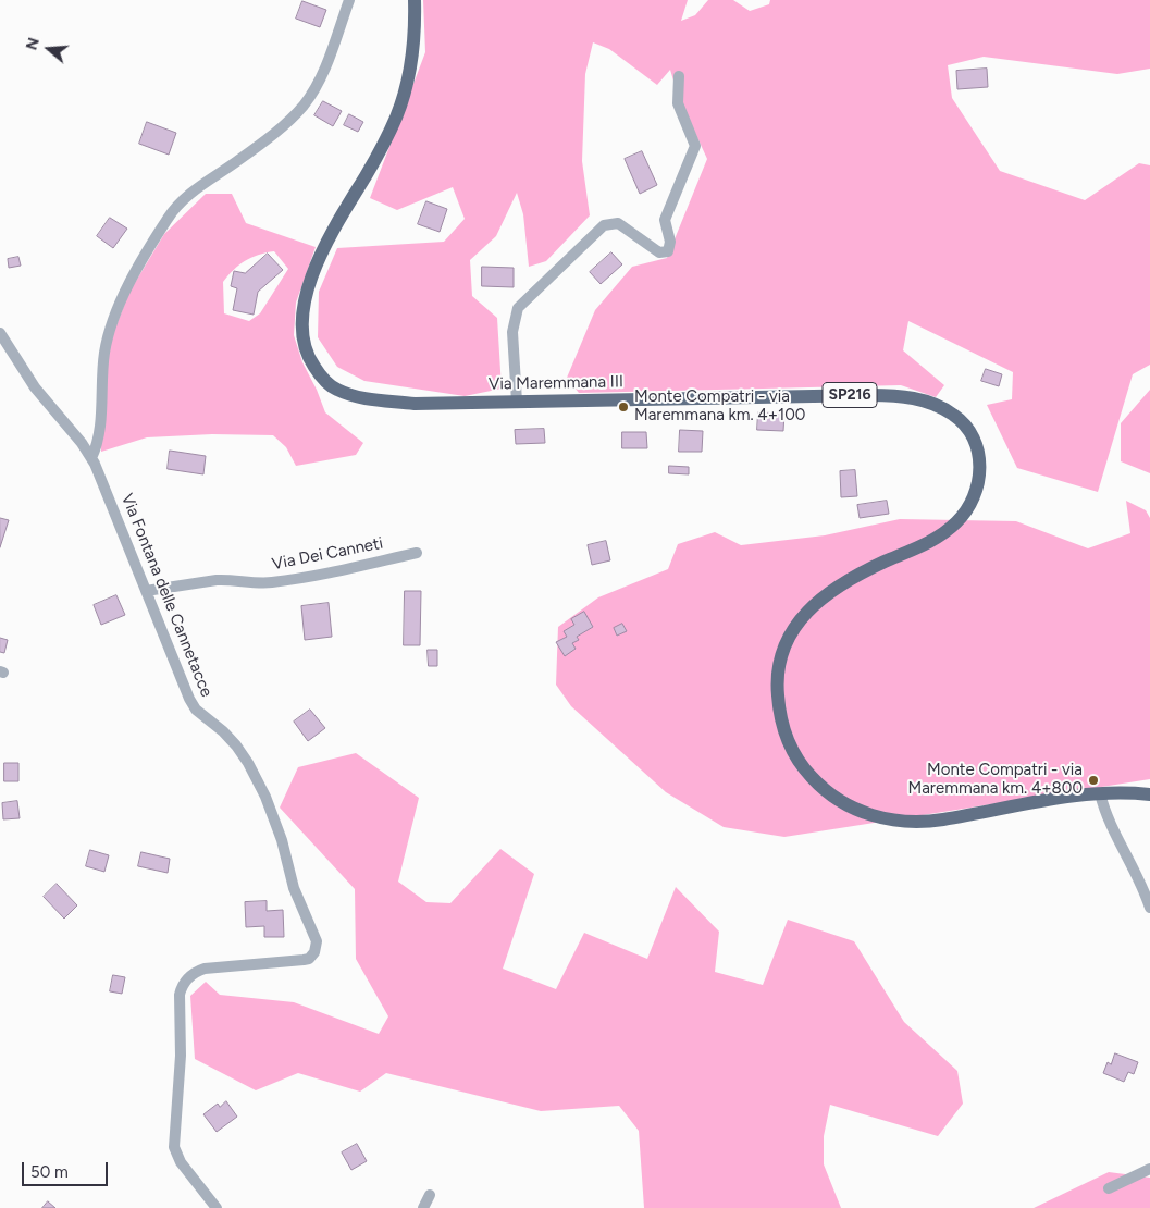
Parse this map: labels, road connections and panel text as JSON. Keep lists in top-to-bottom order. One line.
{"streets":{"main road":["Via Maremmana III","SP216"],"street":["Via Dei Canneti","Via Fontana delle Cannetacce"]},"crossings":[["Via Dei Canneti","Via Fontana delle Cannetacce"]],"places":["Monte Compatri - via Maremmana km. 4+100","Monte Compatri - via Maremmana km. 4+800"],"scale_bar":"50 m","north":"left"}
